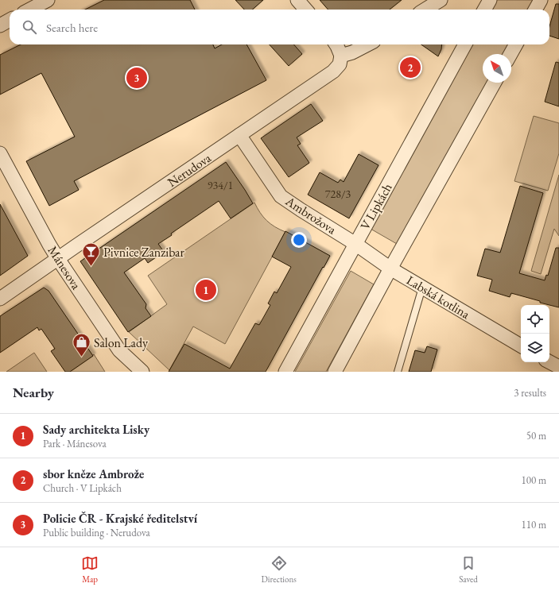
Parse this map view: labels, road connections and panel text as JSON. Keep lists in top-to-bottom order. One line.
{"streets":{"street":["Nerudova","V Lipkách","Ambrožova","Mánesova","Labská kotlina"]},"crossings":[["Nerudova","Ambrožova"],["Nerudova","Mánesova"],["V Lipkách","Ambrožova"],["V Lipkách","Labská kotlina"],["Ambrožova","Labská kotlina"]],"places":{"bar":["Pivnice Zanzibar"],"shop":["Salon Lady"]},"house_numbers":["934/1","728/3"],"north":"top left","page":{"search":"Search here","pins":["2","3","1"],"heading":["Nearby","3 results"],"list":[{"mark":"1","name":"Sady architekta Lisky","note":"Park · Mánesova","value":"50 m"},{"mark":"2","name":"sbor kněze Ambrože","note":"Church · V Lipkách","value":"100 m"},{"mark":"3","name":"Policie ČR - Krajské ředitelství","note":"Public building · Nerudova","value":"110 m"}],"nav":["Map","Directions","Saved"]}}
